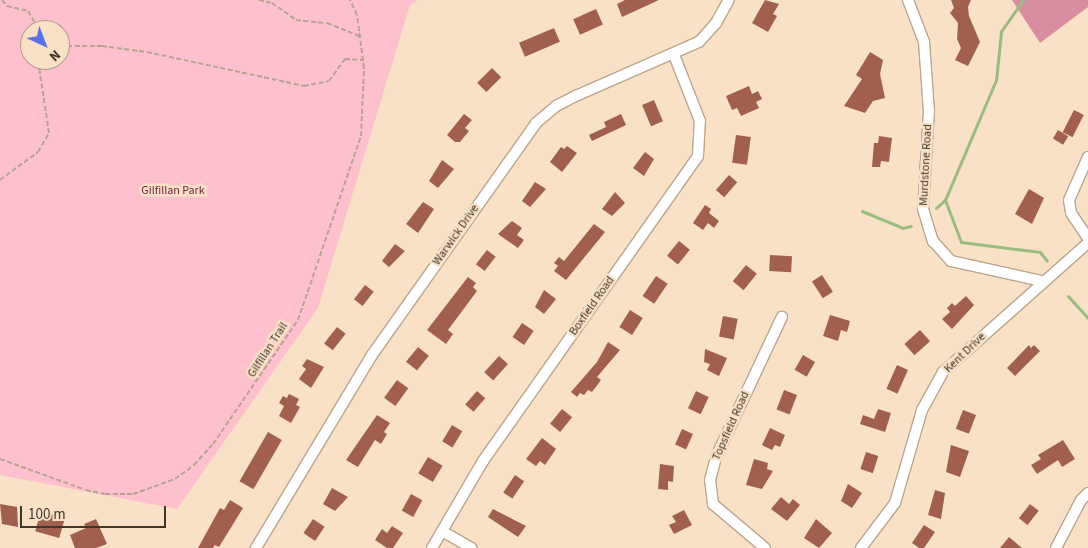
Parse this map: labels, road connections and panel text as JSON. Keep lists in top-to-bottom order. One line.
{"streets":{"street":["Murdstone Road","Warwick Drive","Boxfield Road","Kent Drive","Topsfield Road"],"path":["Gilfillan Trail"]},"crossings":[["Murdstone Road","Kent Drive"],["Warwick Drive","Boxfield Road"]],"parks":["Gilfillan Park"],"scale_bar":"100 m","north":"bottom right"}
